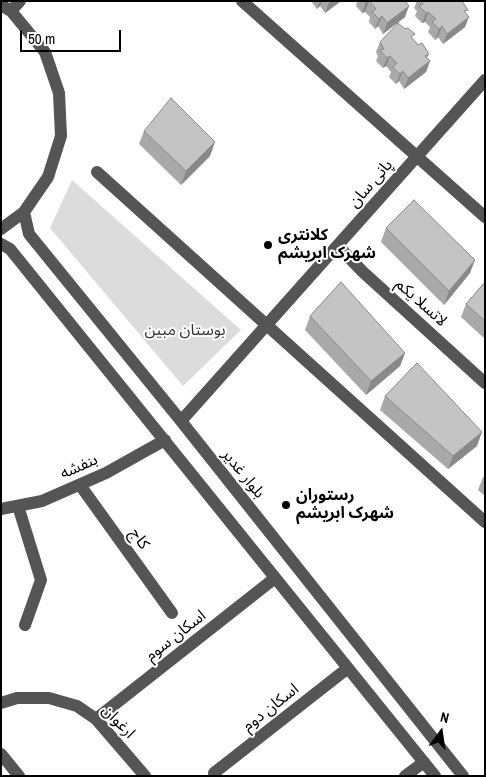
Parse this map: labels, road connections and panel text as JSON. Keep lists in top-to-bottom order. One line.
{"streets":{"street":["پانی سان","لاتسلا یکم","بنفشه","بلوار غدیر","کاج","اسکان سوم","اسکان دوم","ارغوان"]},"crossings":[["پانی سان","لاتسلا یکم"],["پانی سان","بلوار غدیر"],["بنفشه","کاج"],["اسکان سوم","ارغوان"]],"parks":["بوستان مبین"],"places":["کلانتری شهرک ابریشم","رستوران شهرک ابریشم"],"scale_bar":"50 m","north":"top"}
